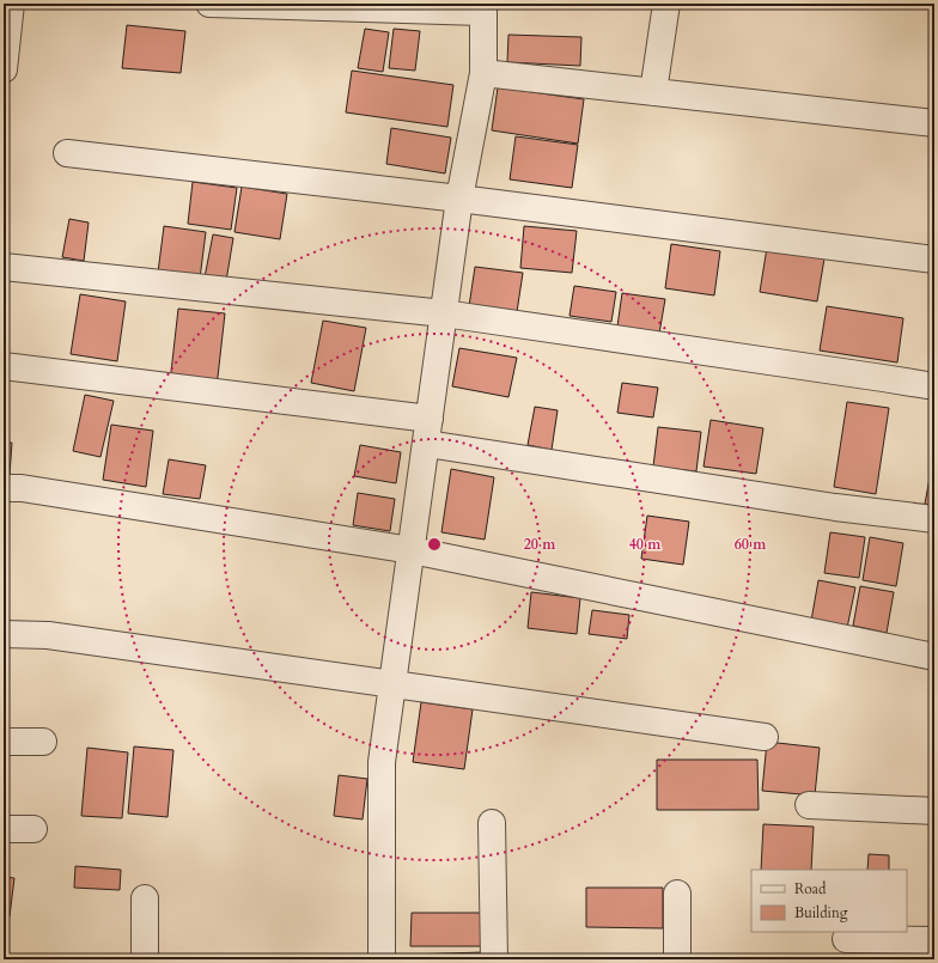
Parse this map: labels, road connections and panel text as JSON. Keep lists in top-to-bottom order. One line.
{"legend":["Road","Building"],"rings":["20 m","40 m","60 m"]}
